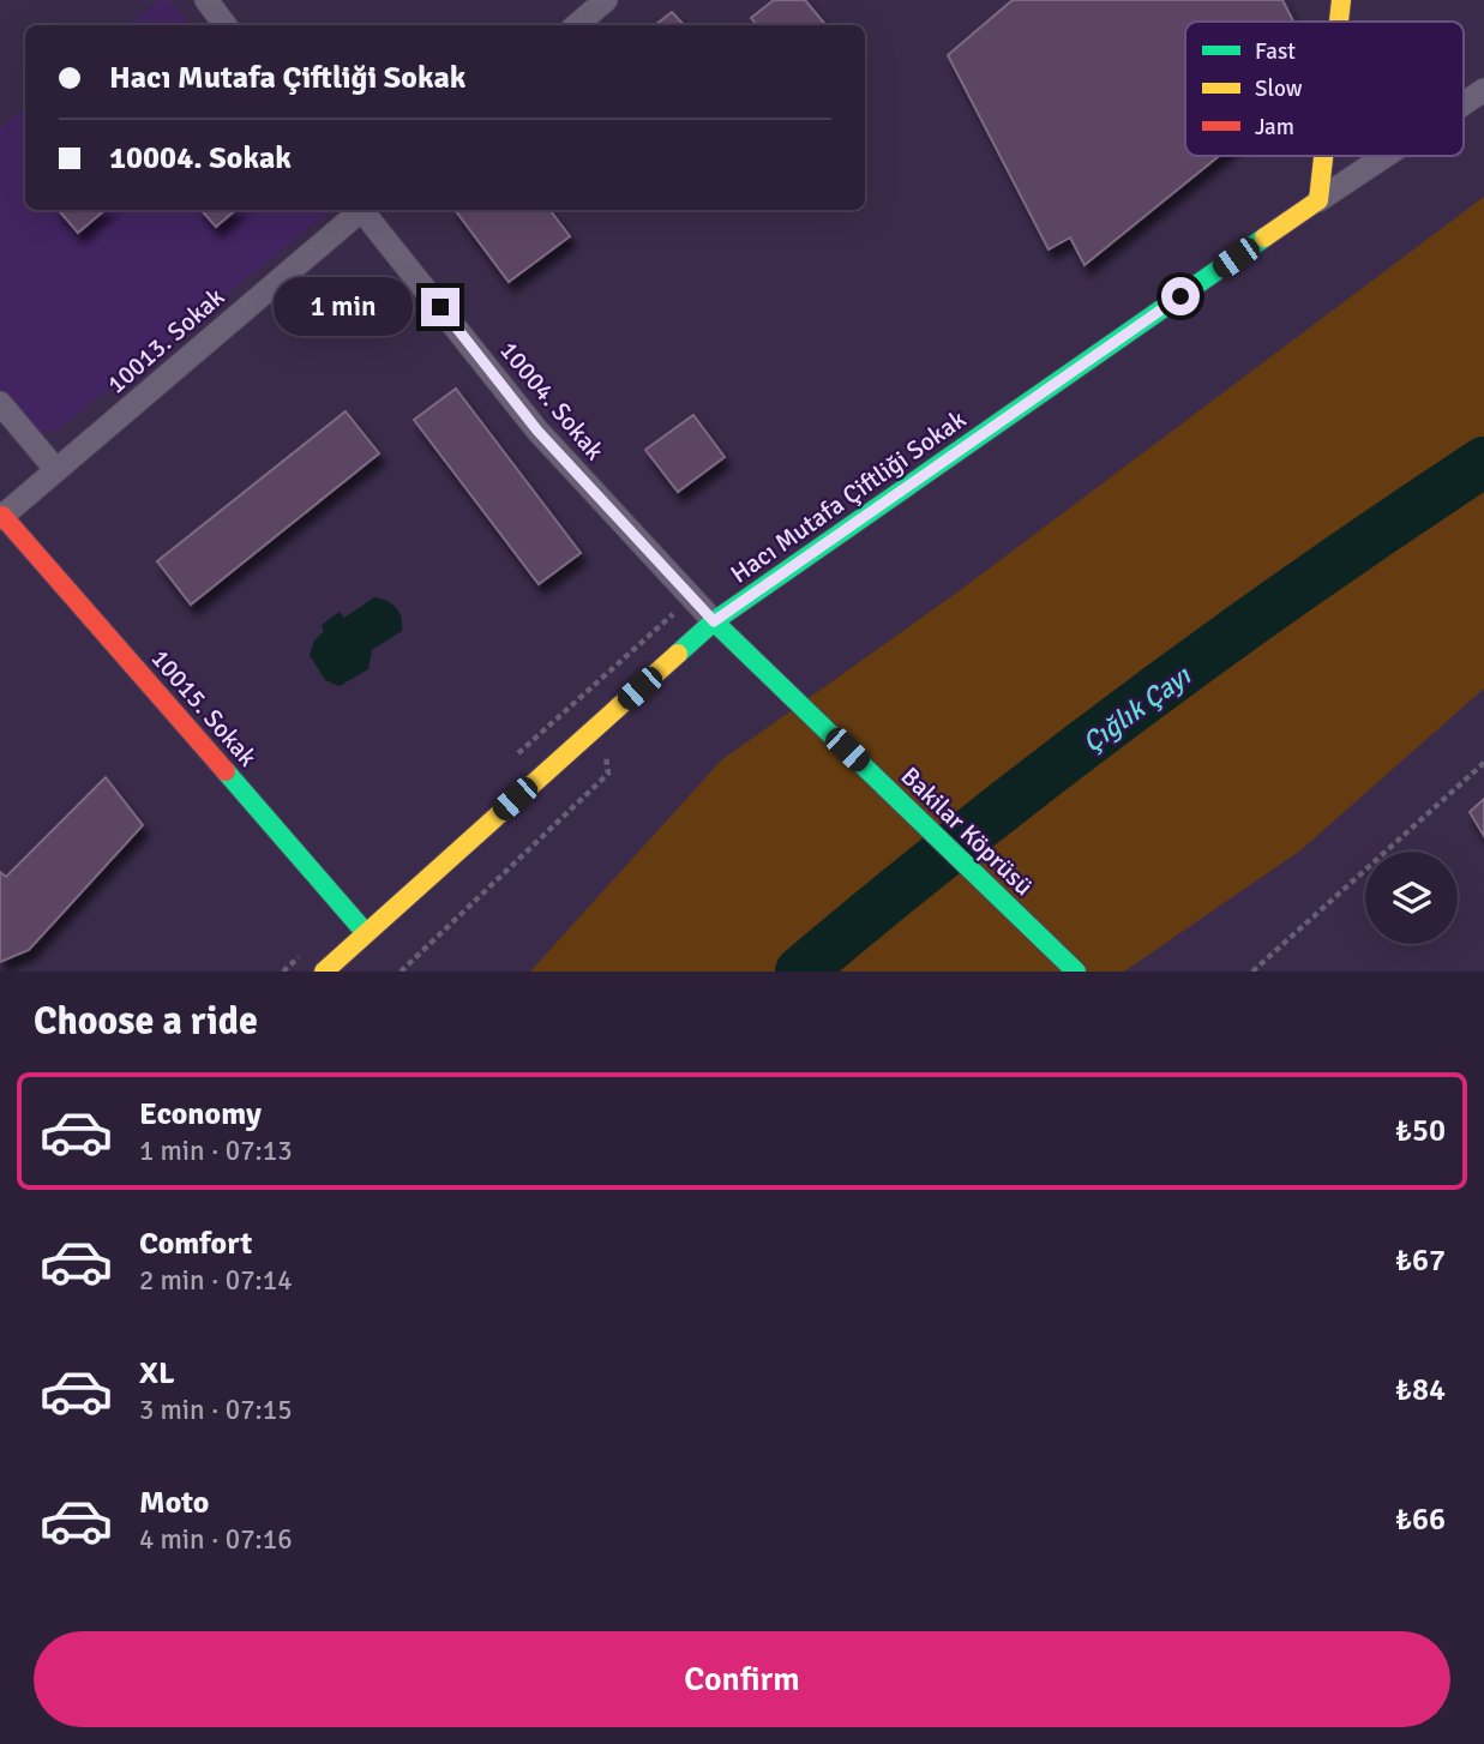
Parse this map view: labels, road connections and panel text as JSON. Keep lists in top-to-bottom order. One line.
{"streets":{"street":["10013. Sokak","10004. Sokak","Hacı Mutafa Çiftliği Sokak","10015. Sokak","Bakilar Köprüsü"]},"crossings":[["10013. Sokak","10015. Sokak"],["10004. Sokak","Hacı Mutafa Çiftliği Sokak"],["10004. Sokak","Bakilar Köprüsü"],["Hacı Mutafa Çiftliği Sokak","10015. Sokak"],["Hacı Mutafa Çiftliği Sokak","Bakilar Köprüsü"]],"water":["Çığlık Çayı"],"legend":["Fast","Slow","Jam"],"page":{"banner":["Hacı Mutafa Çiftliği Sokak","10004. Sokak"],"bubble":"1 min","heading":"Choose a ride","list":[{"name":"Economy","note":"1 min · 07:13","value":"₺50"},{"name":"Comfort","note":"2 min · 07:14","value":"₺67"},{"name":"XL","note":"3 min · 07:15","value":"₺84"},{"name":"Moto","note":"4 min · 07:16","value":"₺66"}],"buttons":"Confirm"}}
